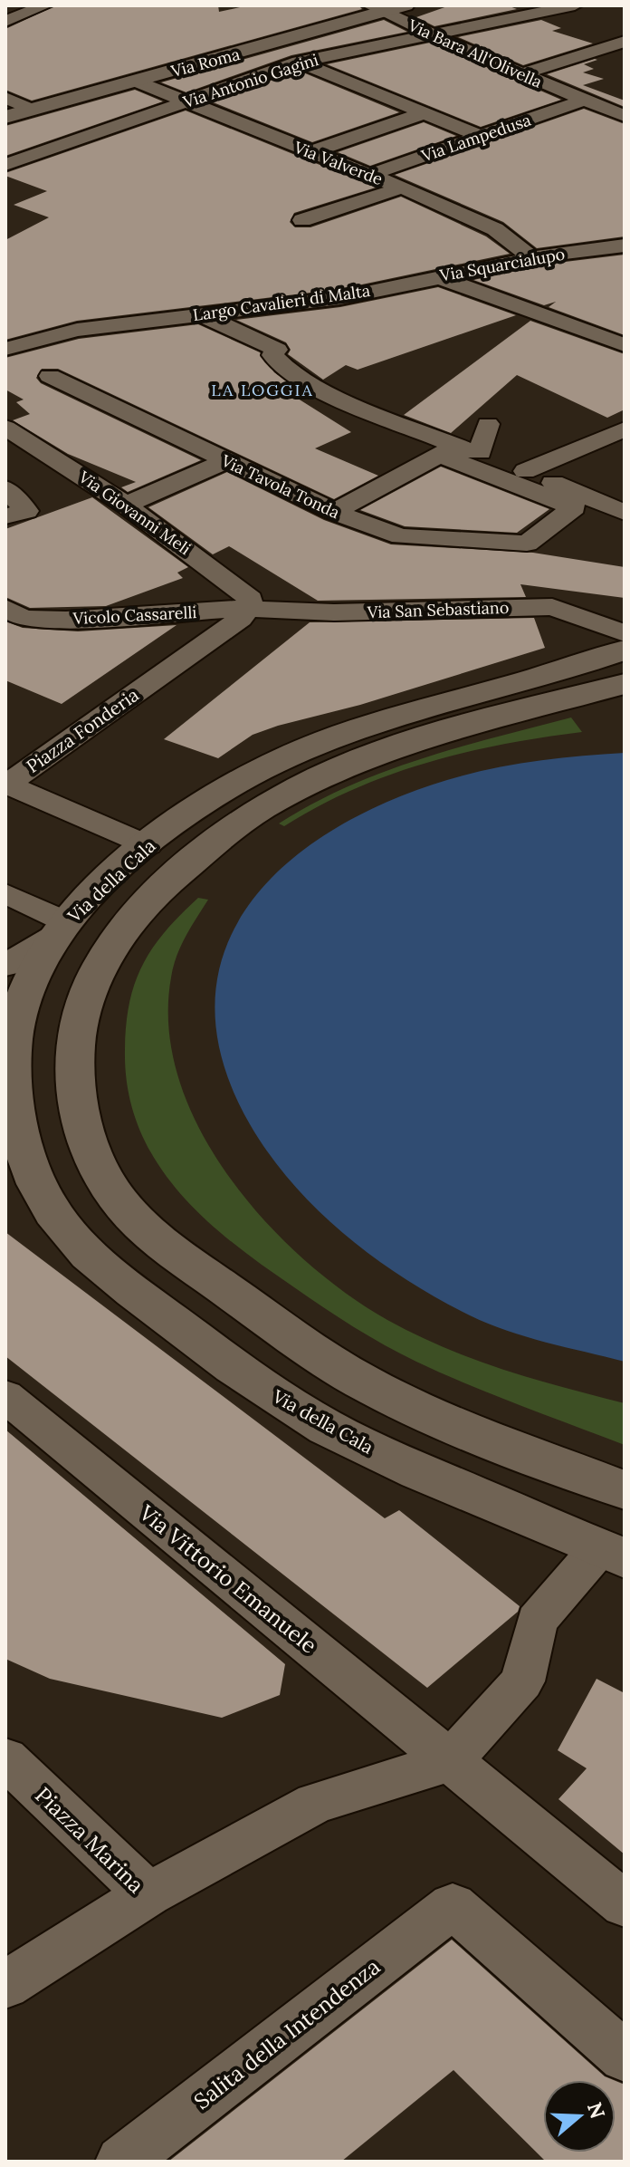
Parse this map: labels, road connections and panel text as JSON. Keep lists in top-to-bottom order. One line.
{"streets":{"main road":["Via Roma","Via della Cala"],"street":["Via Bara All'Olivella","Via Antonio Gagini","Via Lampedusa","Via Valverde","Via Squarcialupo","Largo Cavalieri di Malta","Via Tavola Tonda","Via Giovanni Meli","Via San Sebastiano","Vicolo Cassarelli","Piazza Fonderia","Via Vittorio Emanuele","Piazza Marina","Salita della Intendenza"]},"crossings":[["Via Bara All'Olivella","Via Roma"],["Via Bara All'Olivella","Via Antonio Gagini"],["Via Bara All'Olivella","Via Lampedusa"],["Via Roma","Via Valverde"],["Via Antonio Gagini","Via Valverde"],["Via Lampedusa","Via Valverde"],["Via Valverde","Via Squarcialupo"],["Via Squarcialupo","Largo Cavalieri di Malta"],["Via Giovanni Meli","Via San Sebastiano"],["Via Giovanni Meli","Vicolo Cassarelli"],["Via Giovanni Meli","Piazza Fonderia"],["Via San Sebastiano","Vicolo Cassarelli"],["Via San Sebastiano","Piazza Fonderia"],["Vicolo Cassarelli","Piazza Fonderia"],["Piazza Fonderia","Via della Cala"]],"districts":["LA LOGGIA"],"north":"right"}
